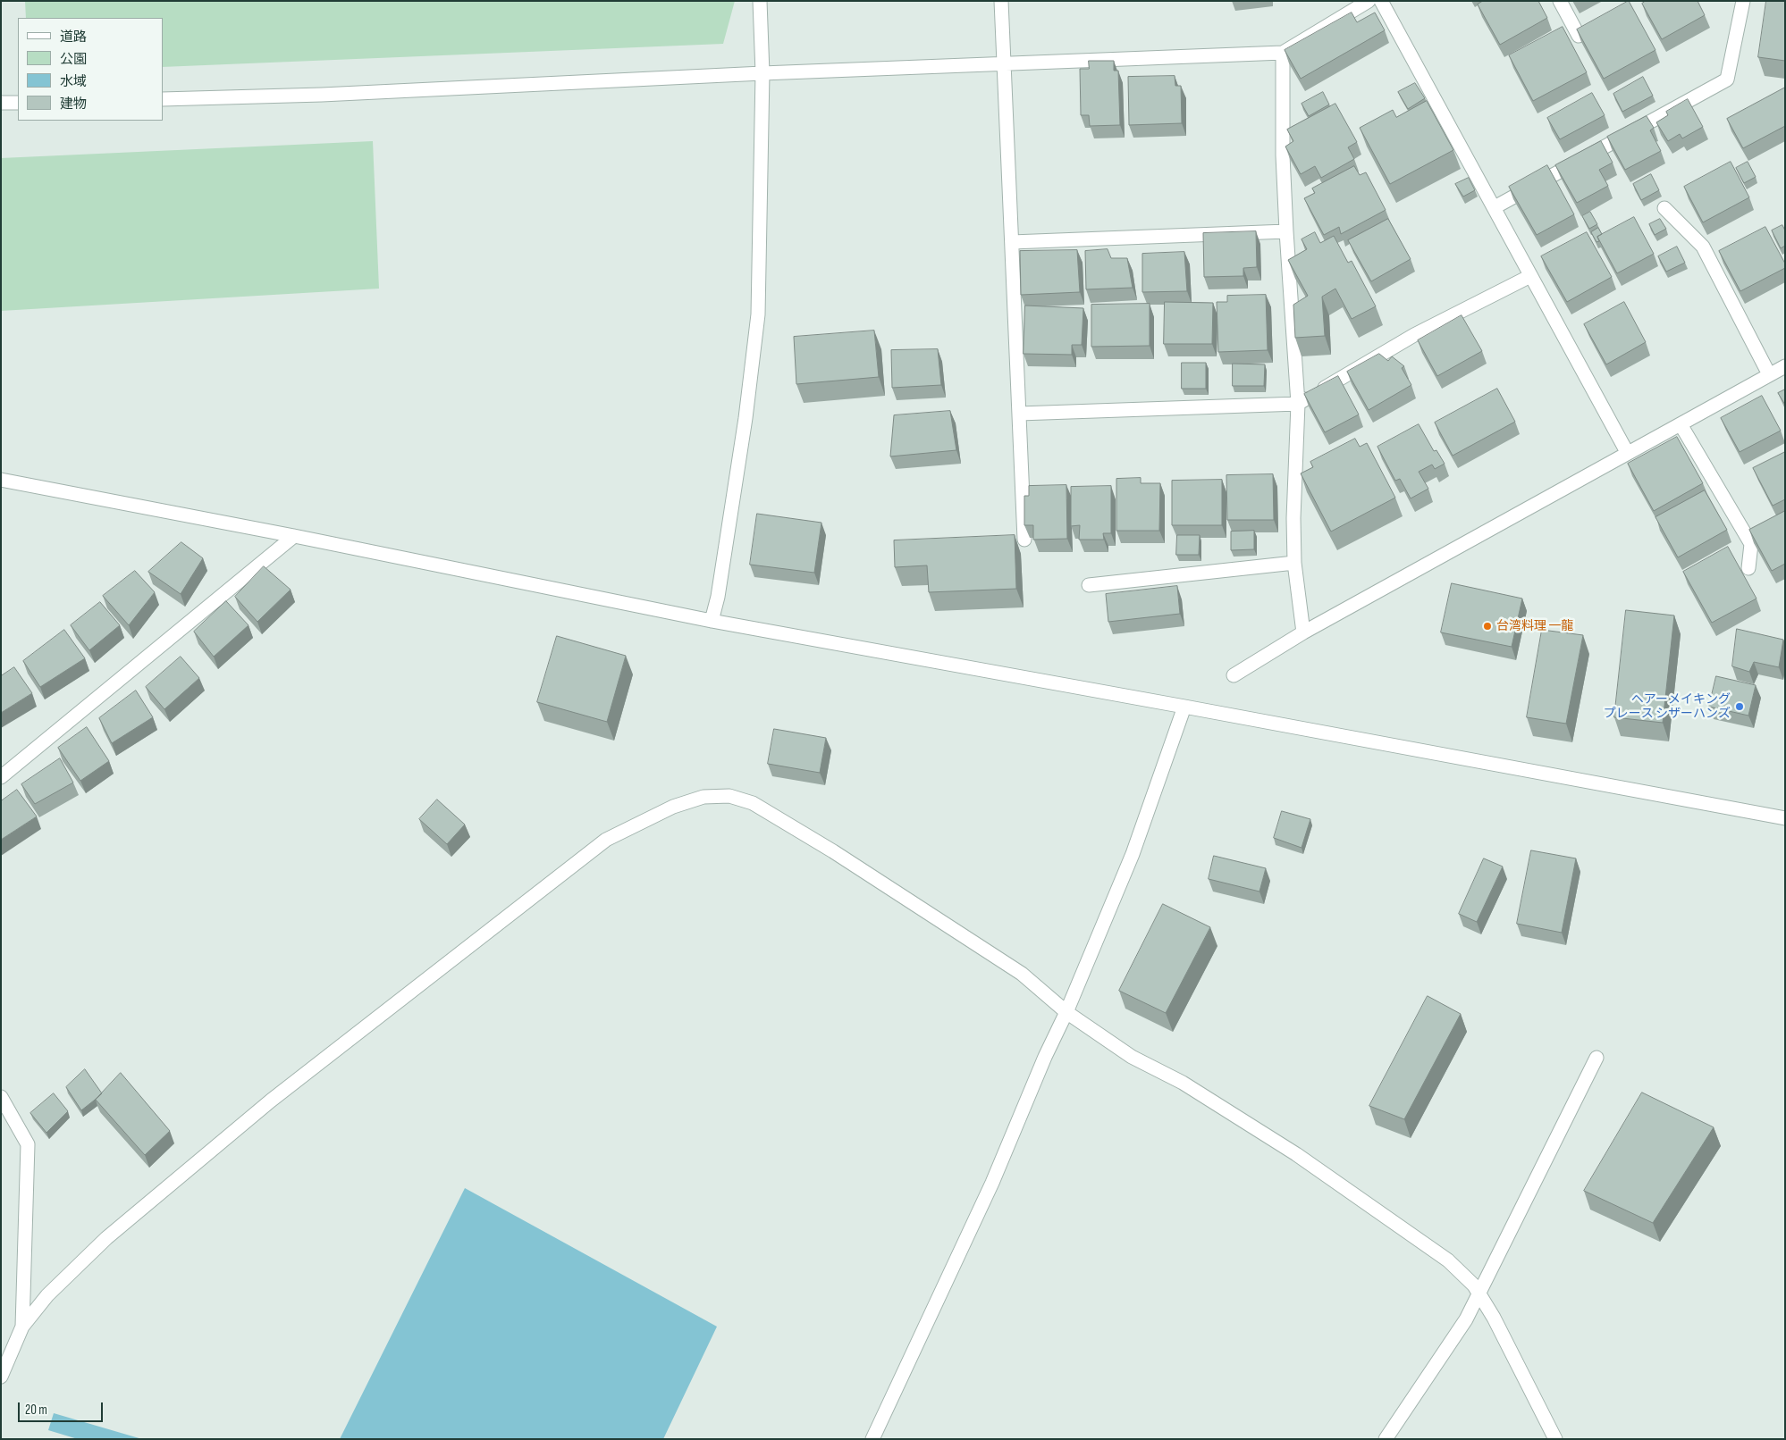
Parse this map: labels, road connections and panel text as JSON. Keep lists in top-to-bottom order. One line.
{"places":["台湾料理 一龍","ヘアーメイキング プレース シザーハンズ"],"legend":["道路","公園","水域","建物"],"scale_bar":"20 m"}
